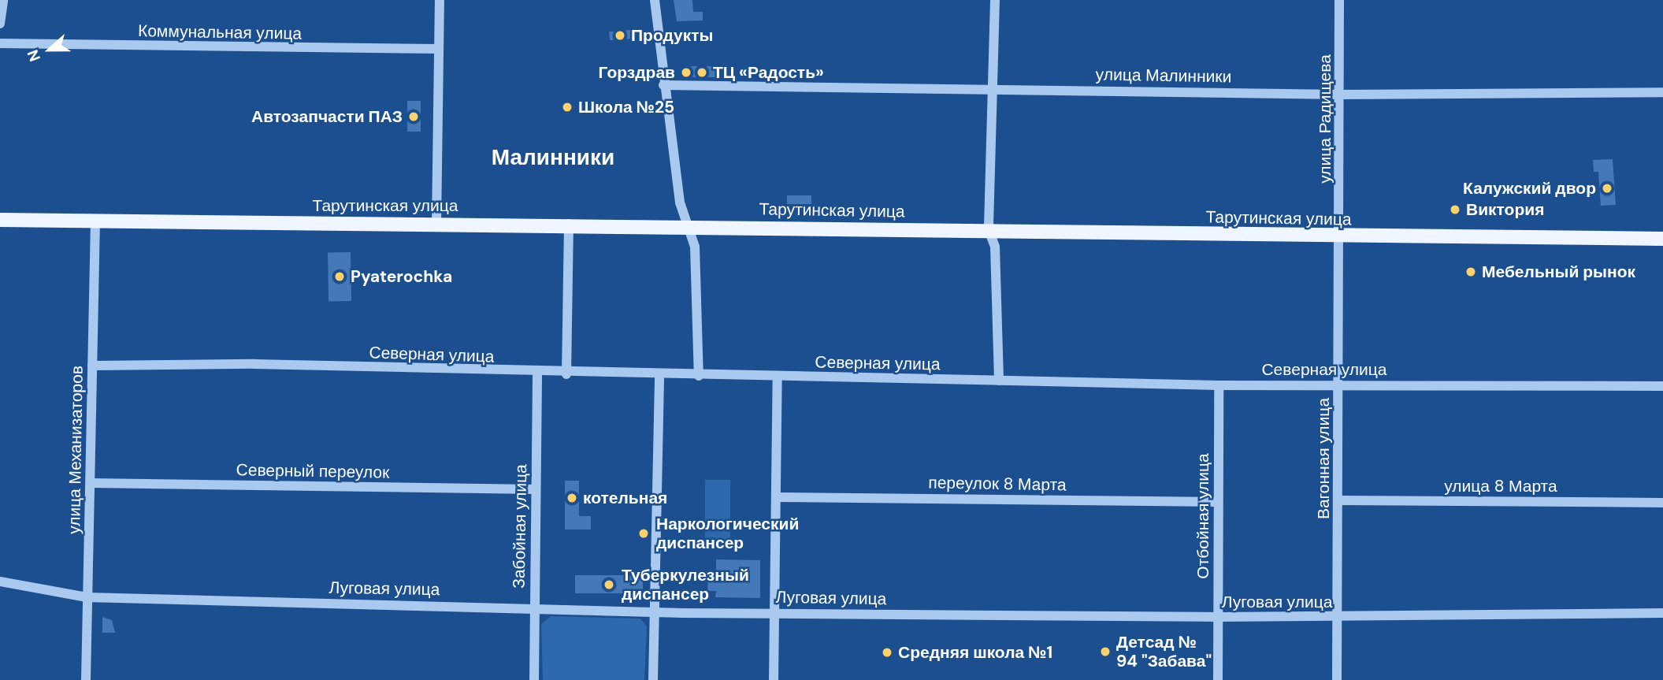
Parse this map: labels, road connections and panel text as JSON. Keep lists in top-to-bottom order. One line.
{"streets":{"main road":["Тарутинская улица"],"street":["Коммунальная улица","улица Малинники","улица Радищева","Северная улица","улица Механизаторов","Вагонная улица","Северный переулок","переулок 8 Марта","улица 8 Марта","Отбойная улица","Забойная улица","Луговая улица"]},"crossings":[["улица Малинники","улица Радищева"],["улица Радищева","Тарутинская улица"],["улица Радищева","Вагонная улица"],["Тарутинская улица","улица Механизаторов"],["Тарутинская улица","Вагонная улица"],["Северная улица","улица Механизаторов"],["Северная улица","Вагонная улица"],["Северная улица","Отбойная улица"],["Северная улица","Забойная улица"],["улица Механизаторов","Северный переулок"],["улица Механизаторов","Луговая улица"],["Вагонная улица","улица 8 Марта"],["Вагонная улица","Луговая улица"],["Северный переулок","Забойная улица"],["переулок 8 Марта","Отбойная улица"],["Отбойная улица","Луговая улица"],["Забойная улица","Луговая улица"]],"districts":["Малинники"],"places":["Продукты","Горздрав","ТЦ «Радость»","Школа №25","Автозапчасти ПАЗ","Калужский двор","Виктория","Мебельный рынок","Pyaterochka","котельная","Наркологический диспансер","Туберкулезный диспансер","Детсад № 94 \"Забава\"","Средняя школа №1"],"north":"left"}
